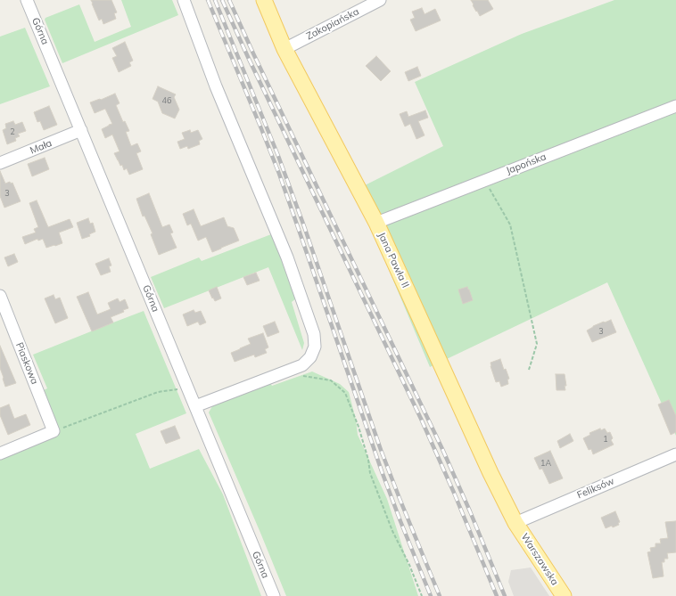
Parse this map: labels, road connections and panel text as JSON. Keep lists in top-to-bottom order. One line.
{"streets":{"main road":["Jana Pawła II","Warszawska"],"street":["Zakopiańska","Górna","Mała","Japońska","Piaskowa","Feliksów"]},"crossings":[["Zakopiańska","Jana Pawła II"],["Górna","Mała"],["Japońska","Jana Pawła II"],["Jana Pawła II","Feliksów"],["Jana Pawła II","Warszawska"],["Feliksów","Warszawska"]],"house_numbers":["46","2","3","3","1","1A"]}
